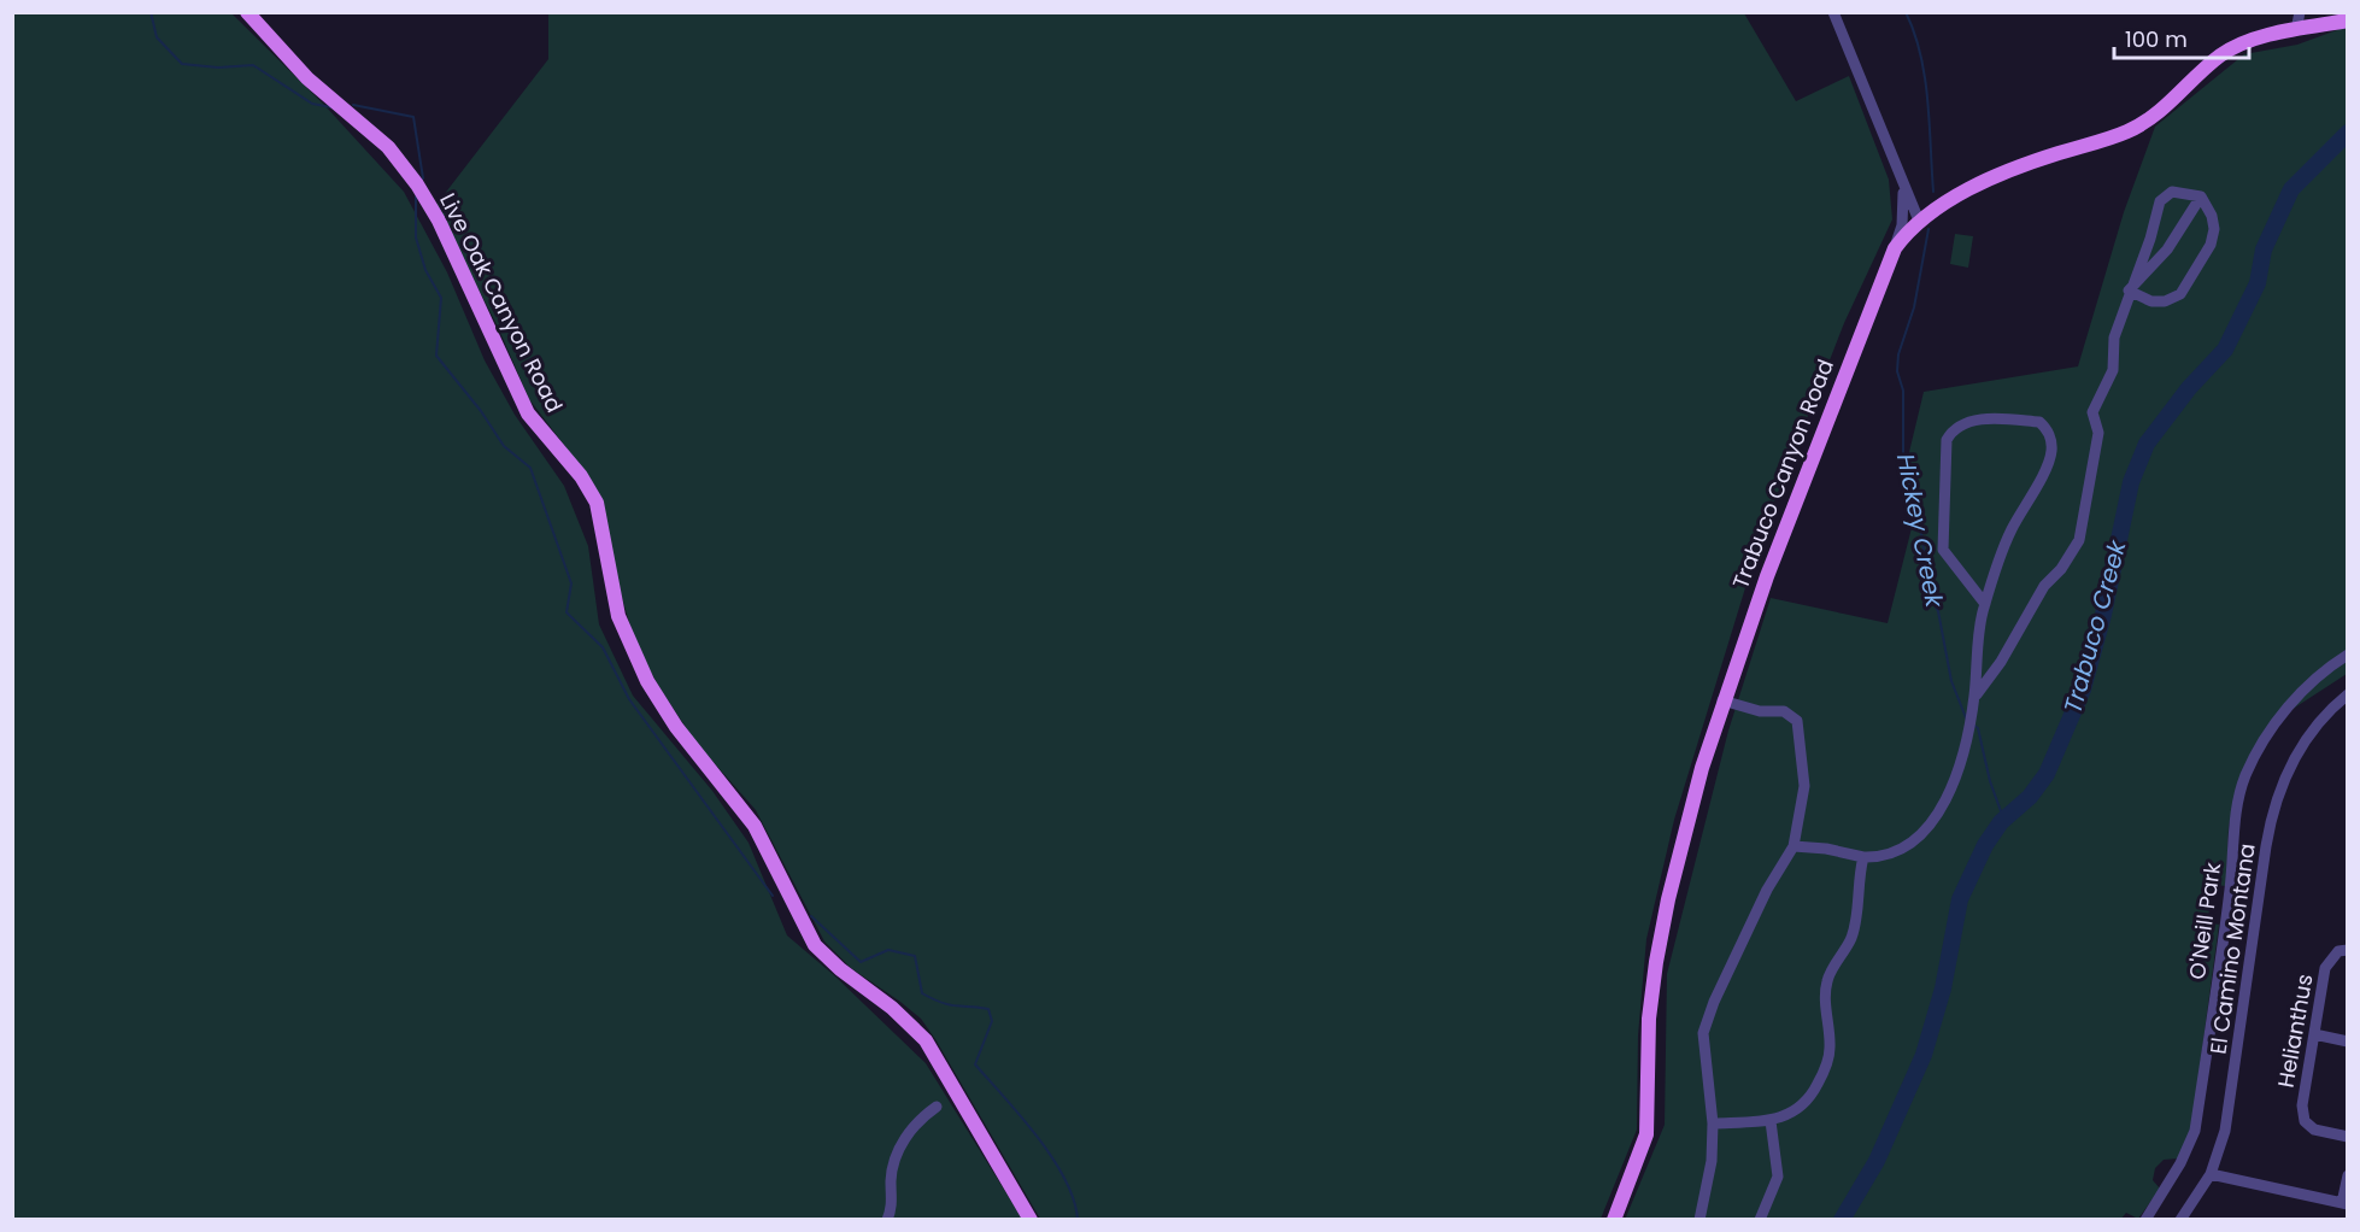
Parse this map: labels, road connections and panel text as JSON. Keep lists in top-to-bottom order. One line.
{"streets":{"main road":["Live Oak Canyon Road","Trabuco Canyon Road"],"street":["O'Neill Park","El Camino Montana","Helianthus"]},"water":["Hickey Creek","Trabuco Creek"],"scale_bar":"100 m"}
